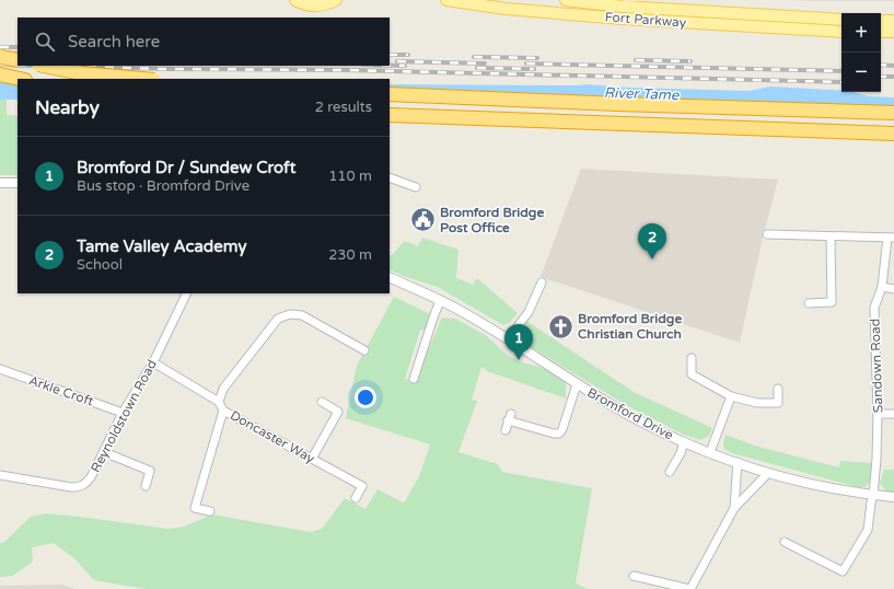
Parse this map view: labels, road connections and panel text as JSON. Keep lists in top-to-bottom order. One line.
{"streets":{"main road":["Fort Parkway"],"street":["Sandown Road","Arkle Croft","Bromford Drive","Reynoldstown Road","Doncaster Way"]},"crossings":[["Sandown Road","Bromford Drive"],["Arkle Croft","Reynoldstown Road"],["Reynoldstown Road","Doncaster Way"]],"water":["River Tame"],"places":{"public building":["Bromford Bridge Post Office"],"church":["Bromford Bridge Christian Church"]},"page":{"map_buttons":["+","−"],"search":"Search here","heading":["Nearby","2 results"],"list":[{"mark":"1","name":"Bromford Dr / Sundew Croft","note":"Bus stop · Bromford Drive","value":"110 m"},{"mark":"2","name":"Tame Valley Academy","note":"School","value":"230 m"}],"pins":["2","1"]}}
